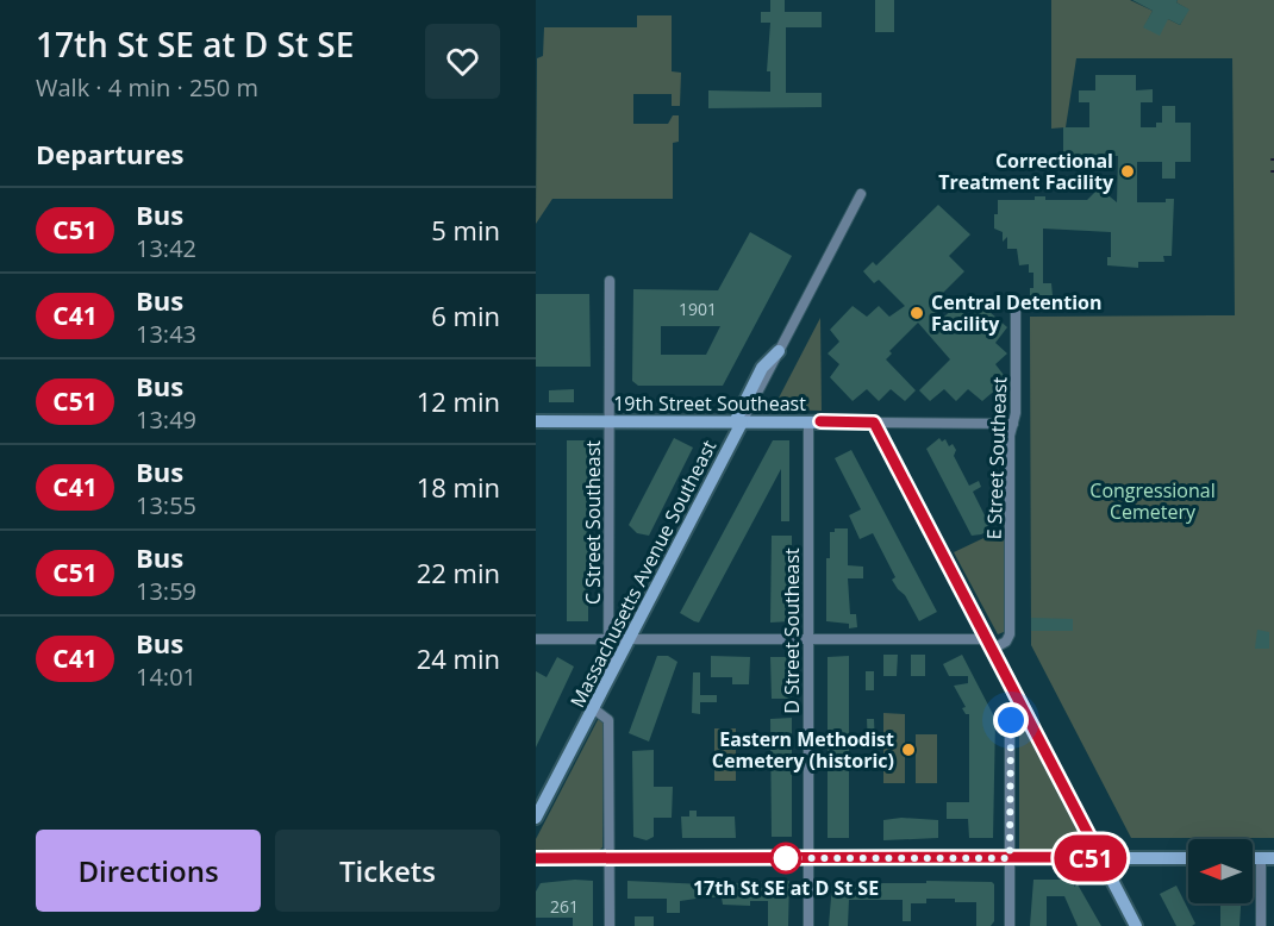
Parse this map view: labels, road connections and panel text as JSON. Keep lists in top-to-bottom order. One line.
{"streets":{"main road":["19th Street Southeast","Massachusetts Avenue Southeast"],"street":["E Street Southeast","C Street Southeast","D Street Southeast"]},"crossings":[["19th Street Southeast","E Street Southeast"],["19th Street Southeast","C Street Southeast"],["19th Street Southeast","Massachusetts Avenue Southeast"],["19th Street Southeast","D Street Southeast"],["C Street Southeast","Massachusetts Avenue Southeast"]],"parks":["Congressional Cemetery"],"places":["Correctional Treatment Facility","Central Detention Facility","Eastern Methodist Cemetery (historic)","17th St SE at D St SE"],"lines":["bus line C51"],"house_numbers":["1901","261"],"north":"left","page":{"heading":[["17th St SE at D St SE","Walk · 4 min · 250 m"],"Departures"],"on_map":"C51","list":[{"mark":"C51","name":"Bus","note":"13:42","value":"5 min"},{"mark":"C41","name":"Bus","note":"13:43","value":"6 min"},{"mark":"C51","name":"Bus","note":"13:49","value":"12 min"},{"mark":"C41","name":"Bus","note":"13:55","value":"18 min"},{"mark":"C51","name":"Bus","note":"13:59","value":"22 min"},{"mark":"C41","name":"Bus","note":"14:01","value":"24 min"}],"buttons":["Directions","Tickets"]}}
